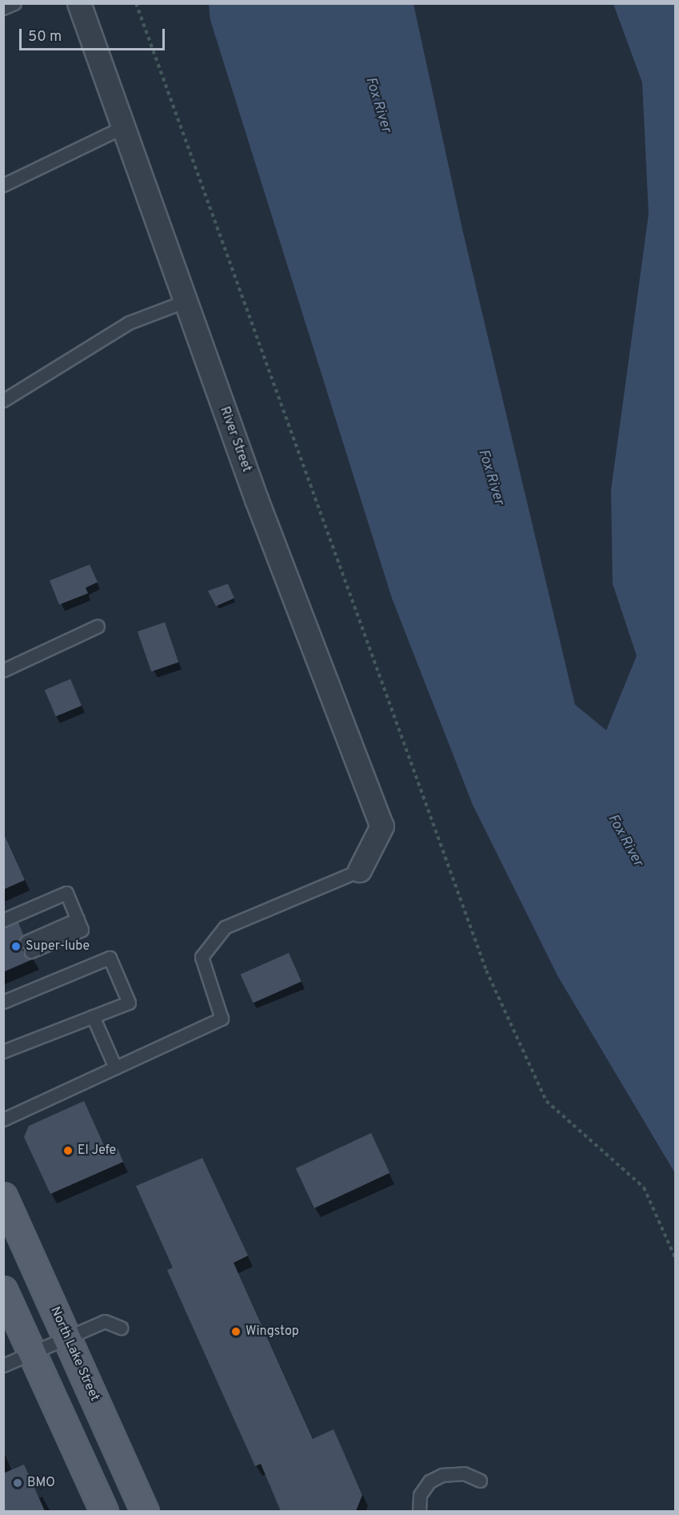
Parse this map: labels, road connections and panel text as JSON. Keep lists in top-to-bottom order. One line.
{"streets":{"main road":["North Lake Street"],"street":["River Street"]},"water":["Fox River"],"places":["Super-lube","El Jefe","Wingstop","BMO"],"scale_bar":"50 m"}
